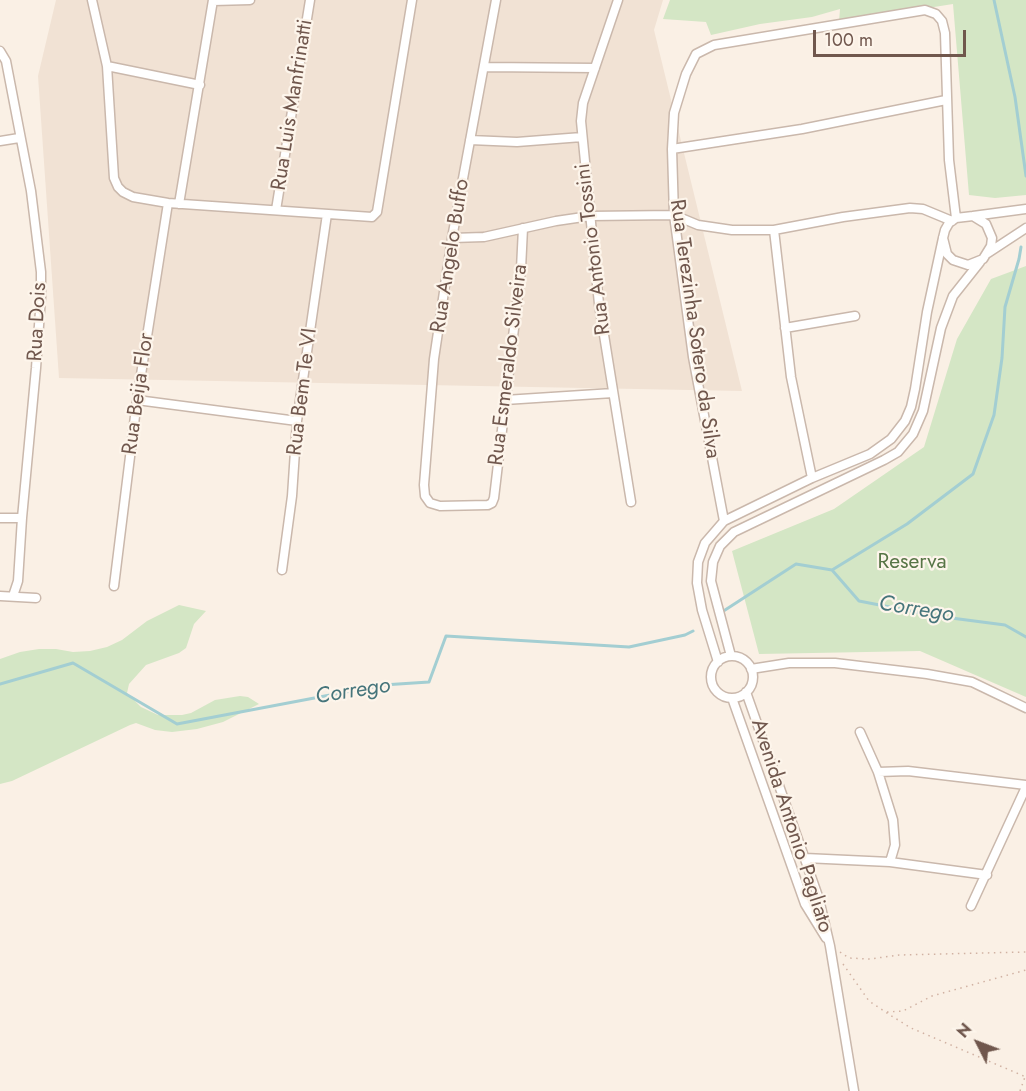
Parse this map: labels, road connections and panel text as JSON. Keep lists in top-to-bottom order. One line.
{"streets":{"street":["Rua Luis Manfrinatti","Rua Antonio Tossini","Rua Angelo Buffo","Rua Dois","Rua Terezinha Sotero da Silva","Rua Esmeraldo Silveira","Rua Bem Te VI","Rua Beija Flor","Avenida Antonio Pagliato"]},"crossings":[["Rua Angelo Buffo","Rua Esmeraldo Silveira"]],"water":["Corrego"],"parks":["Reserva"],"scale_bar":"100 m","north":"top left"}
